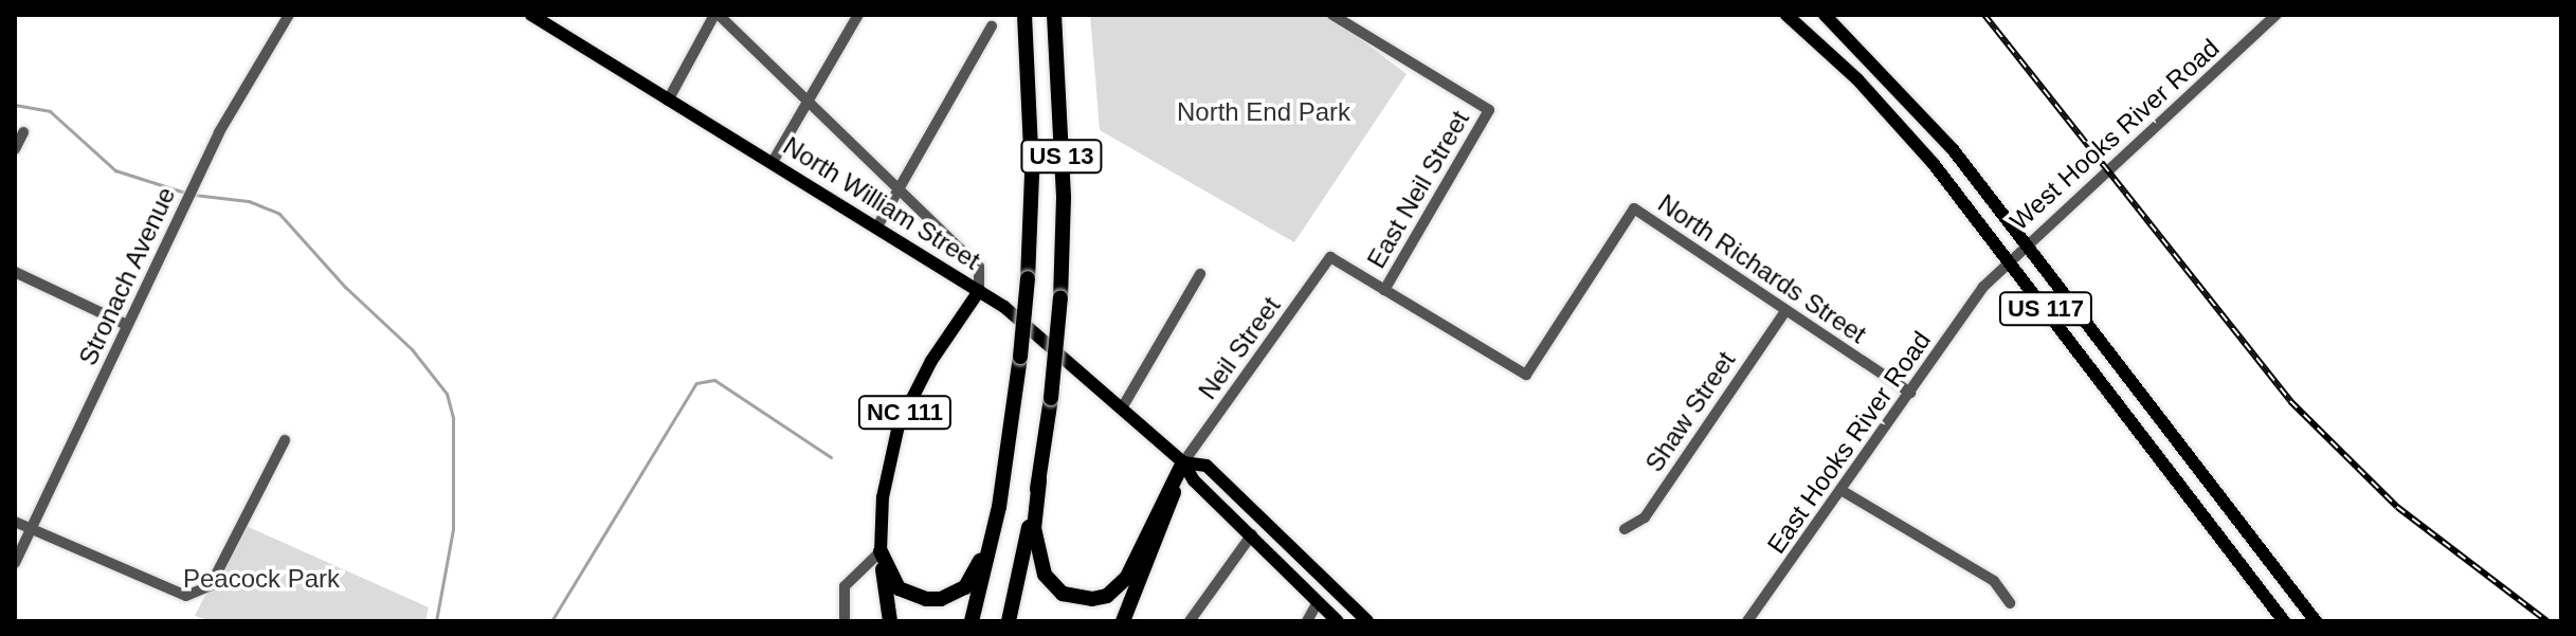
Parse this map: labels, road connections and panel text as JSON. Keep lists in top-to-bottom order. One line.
{"streets":{"highway":["US 13","NC 111"],"main road":["North William Street","US 117"],"street":["West Hooks River Road","East Neil Street","North Richards Street","Stronach Avenue","Neil Street","Shaw Street","East Hooks River Road"]},"crossings":[["West Hooks River Road","US 117"],["West Hooks River Road","East Hooks River Road"],["East Neil Street","North Richards Street"],["East Neil Street","Neil Street"],["North William Street","Neil Street"],["North William Street","NC 111"],["North Richards Street","Neil Street"],["North Richards Street","Shaw Street"],["North Richards Street","East Hooks River Road"]],"parks":["North End Park","Peacock Park"]}
